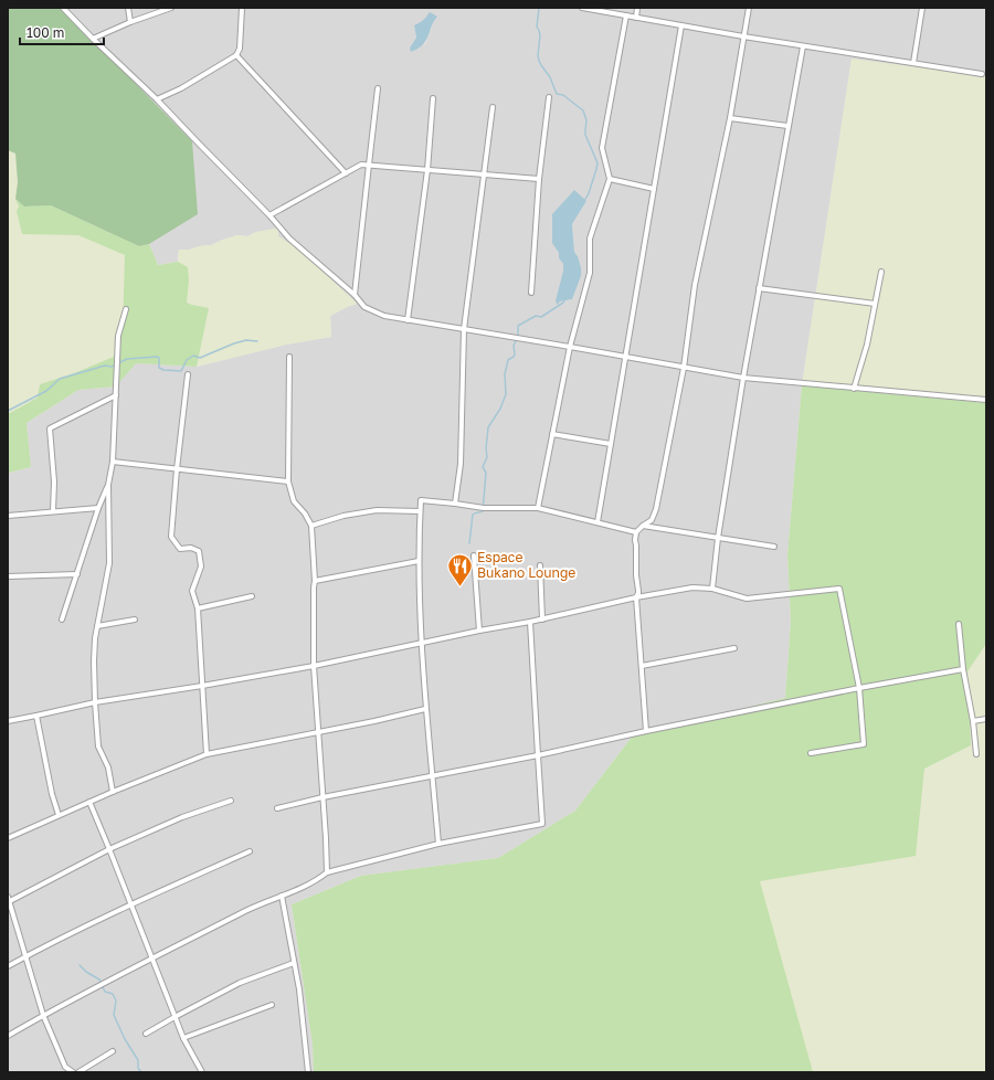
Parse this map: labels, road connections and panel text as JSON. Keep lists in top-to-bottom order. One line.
{"places":{"restaurant":["Espace Bukano Lounge"]},"scale_bar":"100 m"}
